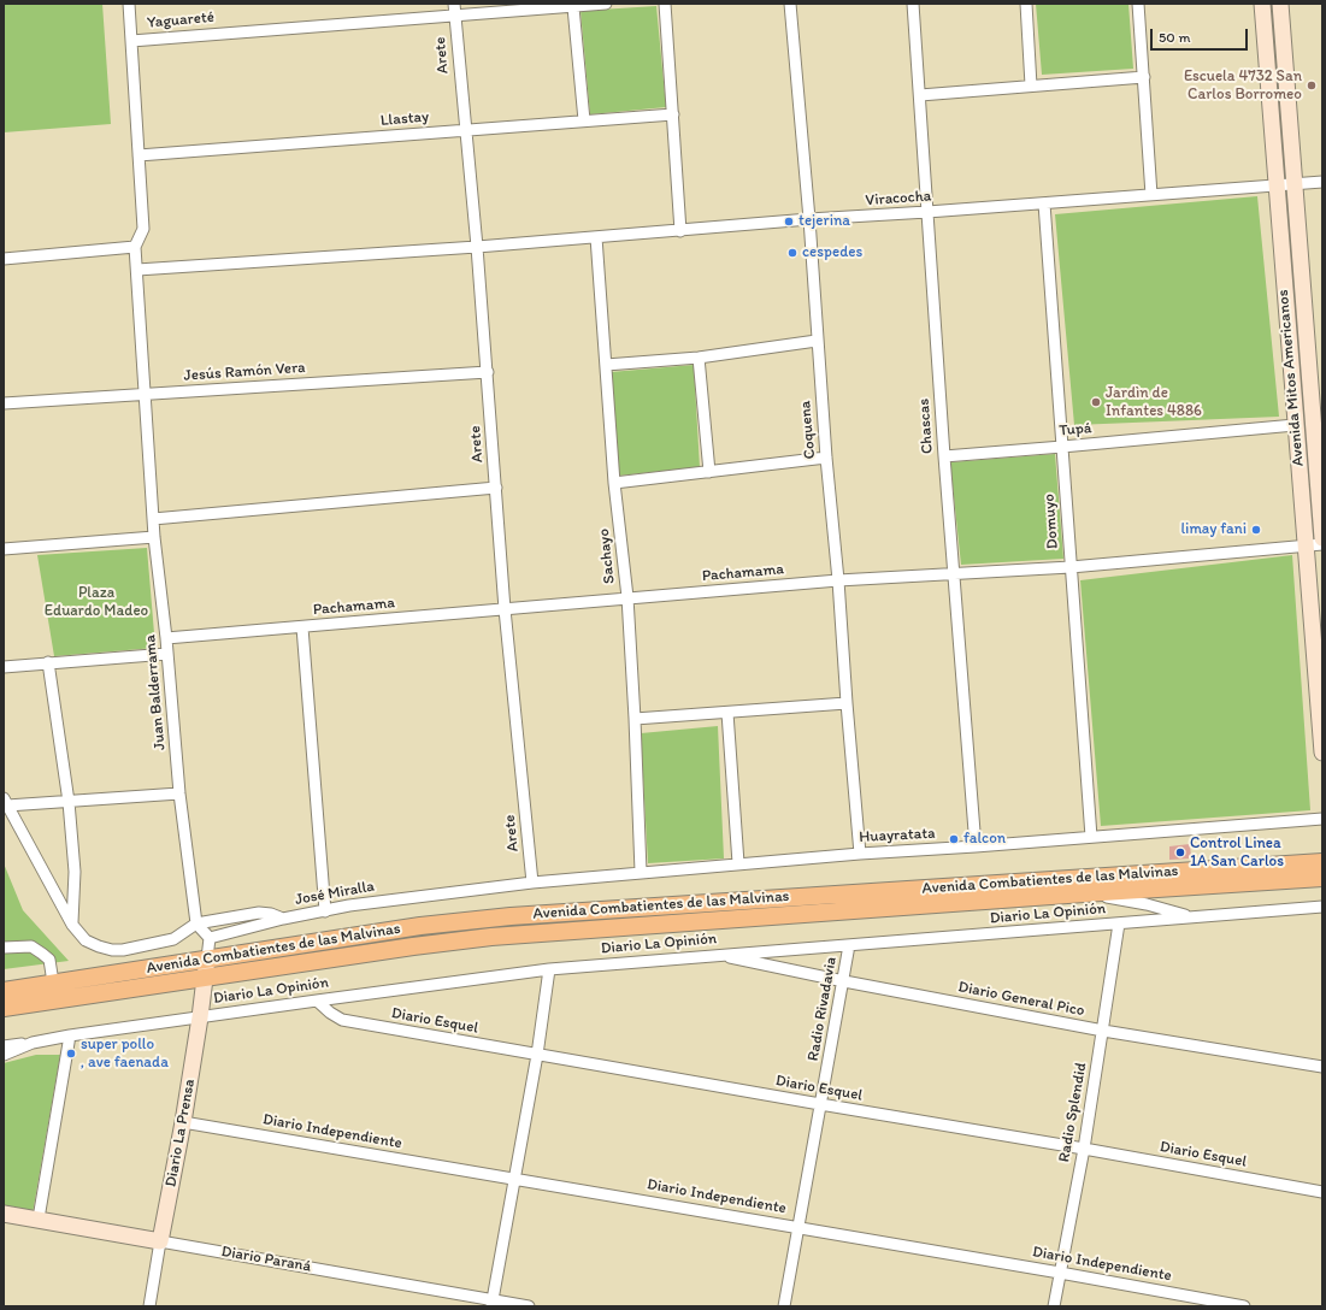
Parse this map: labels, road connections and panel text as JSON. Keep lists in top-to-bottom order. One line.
{"streets":{"main road":["Avenida Combatientes de las Malvinas"],"street":["Yaguareté","Arete","Llastay","Viracocha","Jesús Ramón Vera","Avenida Mitos Americanos","Chascas","Coquena","Tupá","Domuyo","Sachayo","Pachamama","Juan Balderrama","Huayratata","José Miralla","Diario La Opinión","Diario General Pico","Radio Rivadavia","Diario Esquel","Radio Splendid","Diario Independiente","Diario La Prensa","Diario Paraná"]},"crossings":[["Yaguareté","Arete"],["Arete","Llastay"],["Arete","Viracocha"],["Arete","Jesús Ramón Vera"],["Arete","Pachamama"],["Arete","Huayratata"],["Arete","José Miralla"],["Viracocha","Avenida Mitos Americanos"],["Viracocha","Chascas"],["Viracocha","Coquena"],["Viracocha","Domuyo"],["Viracocha","Sachayo"],["Viracocha","Juan Balderrama"],["Jesús Ramón Vera","Juan Balderrama"],["Avenida Mitos Americanos","Tupá"],["Avenida Mitos Americanos","Pachamama"],["Chascas","Tupá"],["Chascas","Pachamama"],["Chascas","Huayratata"],["Coquena","Pachamama"],["Coquena","Huayratata"],["Tupá","Domuyo"],["Domuyo","Pachamama"],["Domuyo","Huayratata"],["Sachayo","Pachamama"],["Sachayo","Huayratata"],["Pachamama","Juan Balderrama"],["Juan Balderrama","José Miralla"],["Huayratata","José Miralla"],["Avenida Combatientes de las Malvinas","Diario La Prensa"],["Diario La Opinión","Diario General Pico"],["Diario La Opinión","Radio Rivadavia"],["Diario La Opinión","Diario Esquel"],["Diario La Opinión","Radio Splendid"],["Diario La Opinión","Diario La Prensa"],["Diario General Pico","Radio Rivadavia"],["Diario General Pico","Radio Splendid"],["Radio Rivadavia","Diario Esquel"],["Radio Rivadavia","Diario Independiente"],["Diario Esquel","Radio Splendid"],["Radio Splendid","Diario Independiente"],["Diario Independiente","Diario La Prensa"],["Diario La Prensa","Diario Paraná"]],"parks":["Plaza Eduardo Madeo"],"places":["Escuela 4732 San Carlos Borromeo","tejerina","cespedes","Jardìn de Infantes 4886","limay fani","falcon","Control Linea 1A San Carlos","super pollo , ave faenada"],"scale_bar":"50 m"}
